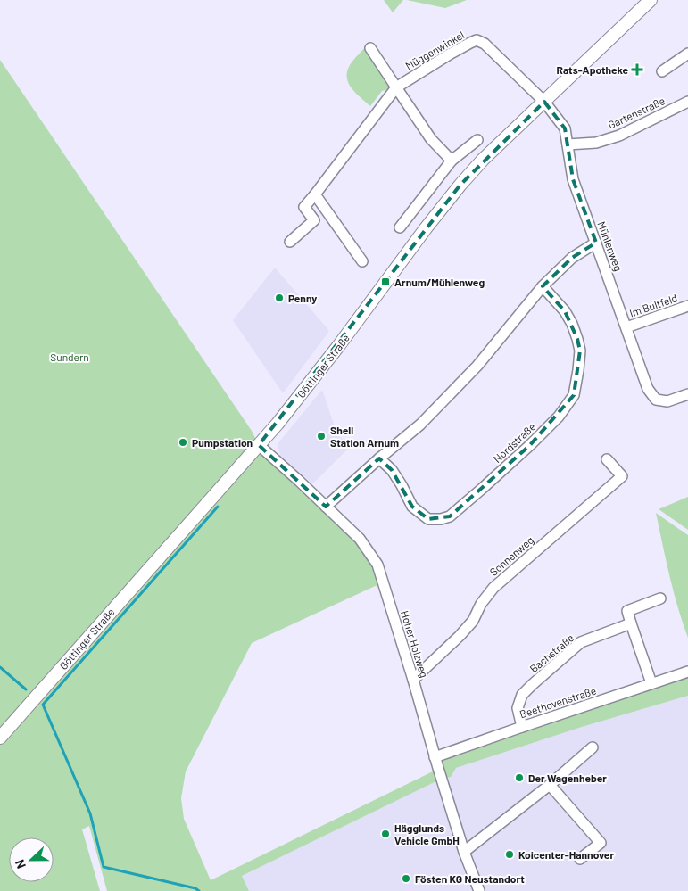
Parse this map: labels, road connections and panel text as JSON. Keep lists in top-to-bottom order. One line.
{"streets":{"street":["Müggenwinkel","Gartenstraße","Mühlenweg","Im Bultfeld","Göttinger Straße","Nordstraße","Sonnenweg","Hoher Holzweg","Bachstraße","Beethovenstraße"]},"crossings":[["Müggenwinkel","Mühlenweg"],["Müggenwinkel","Göttinger Straße"],["Gartenstraße","Mühlenweg"],["Mühlenweg","Im Bultfeld"],["Mühlenweg","Göttinger Straße"],["Göttinger Straße","Hoher Holzweg"],["Sonnenweg","Hoher Holzweg"],["Hoher Holzweg","Beethovenstraße"],["Bachstraße","Beethovenstraße"]],"parks":["Sundern"],"places":{"health":["Rats-Apotheke"],"transit":["Arnum/Mühlenweg"],"other":["Penny","Shell Station Arnum","Pumpstation","Der Wagenheber","Hägglunds Vehicle GmbH","Koicenter-Hannover","Fösten KG Neustandort"]},"north":"left"}
